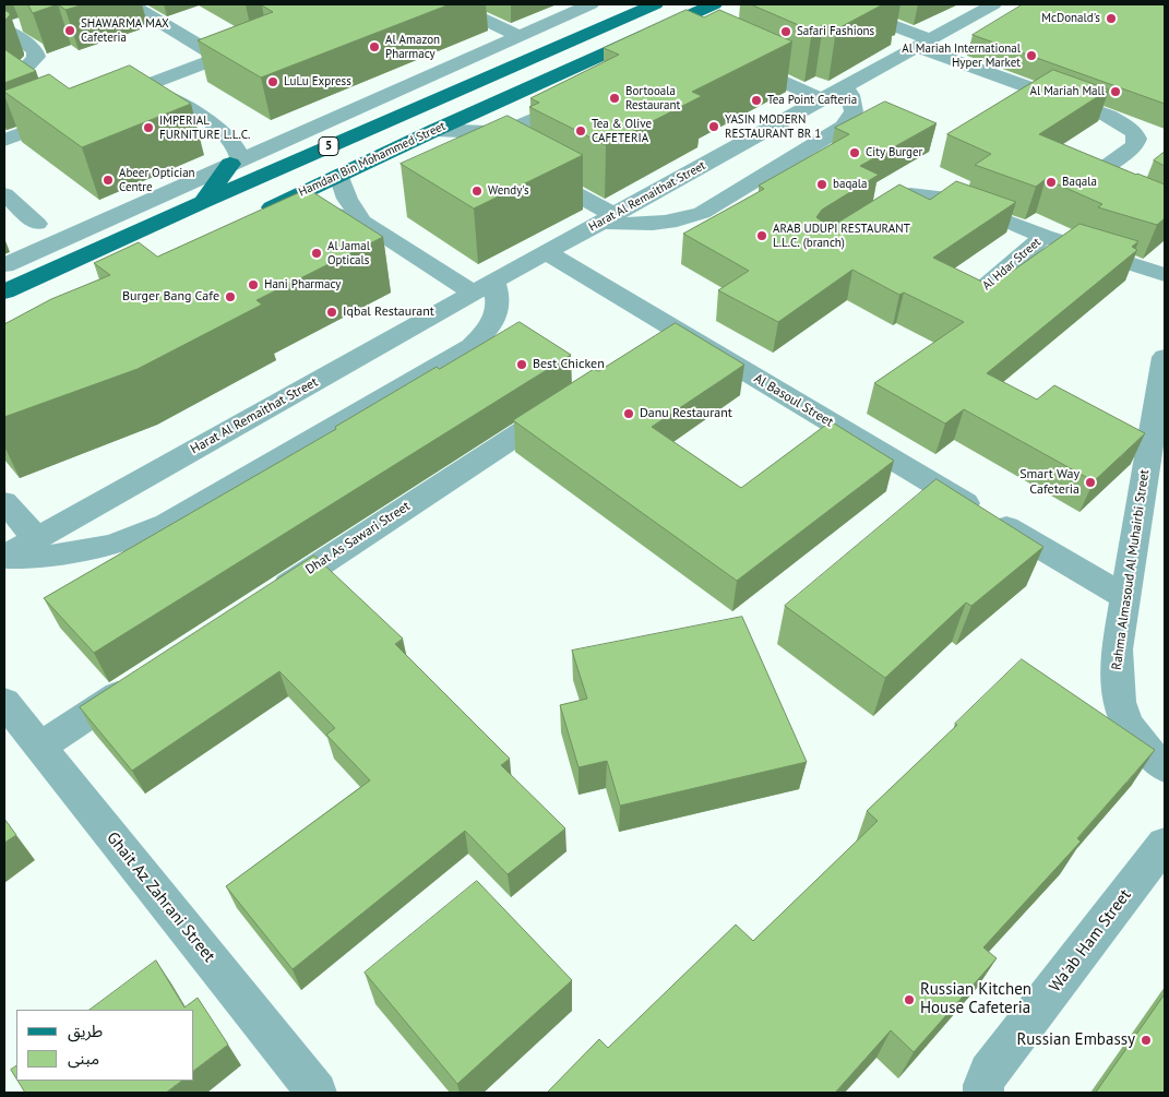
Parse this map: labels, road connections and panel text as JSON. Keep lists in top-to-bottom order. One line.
{"streets":{"main road":["5","Hamdan Bin Mohammed Street"],"street":["Harat Al Remaithat Street","Al Hdar Street","Al Basoul Street","Dhat As Sawari Street","Rahma Almasoud Al Muhairbi Street","Ghait Az Zahrani Street","Wa'ab Ham Street"]},"crossings":[["Harat Al Remaithat Street","Al Basoul Street"],["Al Basoul Street","Rahma Almasoud Al Muhairbi Street"]],"places":["McDonald's","SHAWARMA MAX Cafeteria","Safari Fashions","Al Amazon Pharmacy","Al Mariah International Hyper Market","LuLu Express","Al Mariah Mall","Bortooala Restaurant","Tea Point Cafteria","YASIN MODERN RESTAURANT BR 1","IMPERIAL FURNITURE L.L.C.","Tea & Olive CAFETERIA","City Burger","Abeer Optician Centre","Baqala","baqala","Wendy's","ARAB UDUPI RESTAURANT L.L.C. (branch)","Al Jamal Opticals","Hani Pharmacy","Burger Bang Cafe","Iqbal Restaurant","Best Chicken","Danu Restaurant","Smart Way Cafeteria","Russian Kitchen House Cafeteria","Russian Embassy"],"legend":["طريق","مبنى"]}
